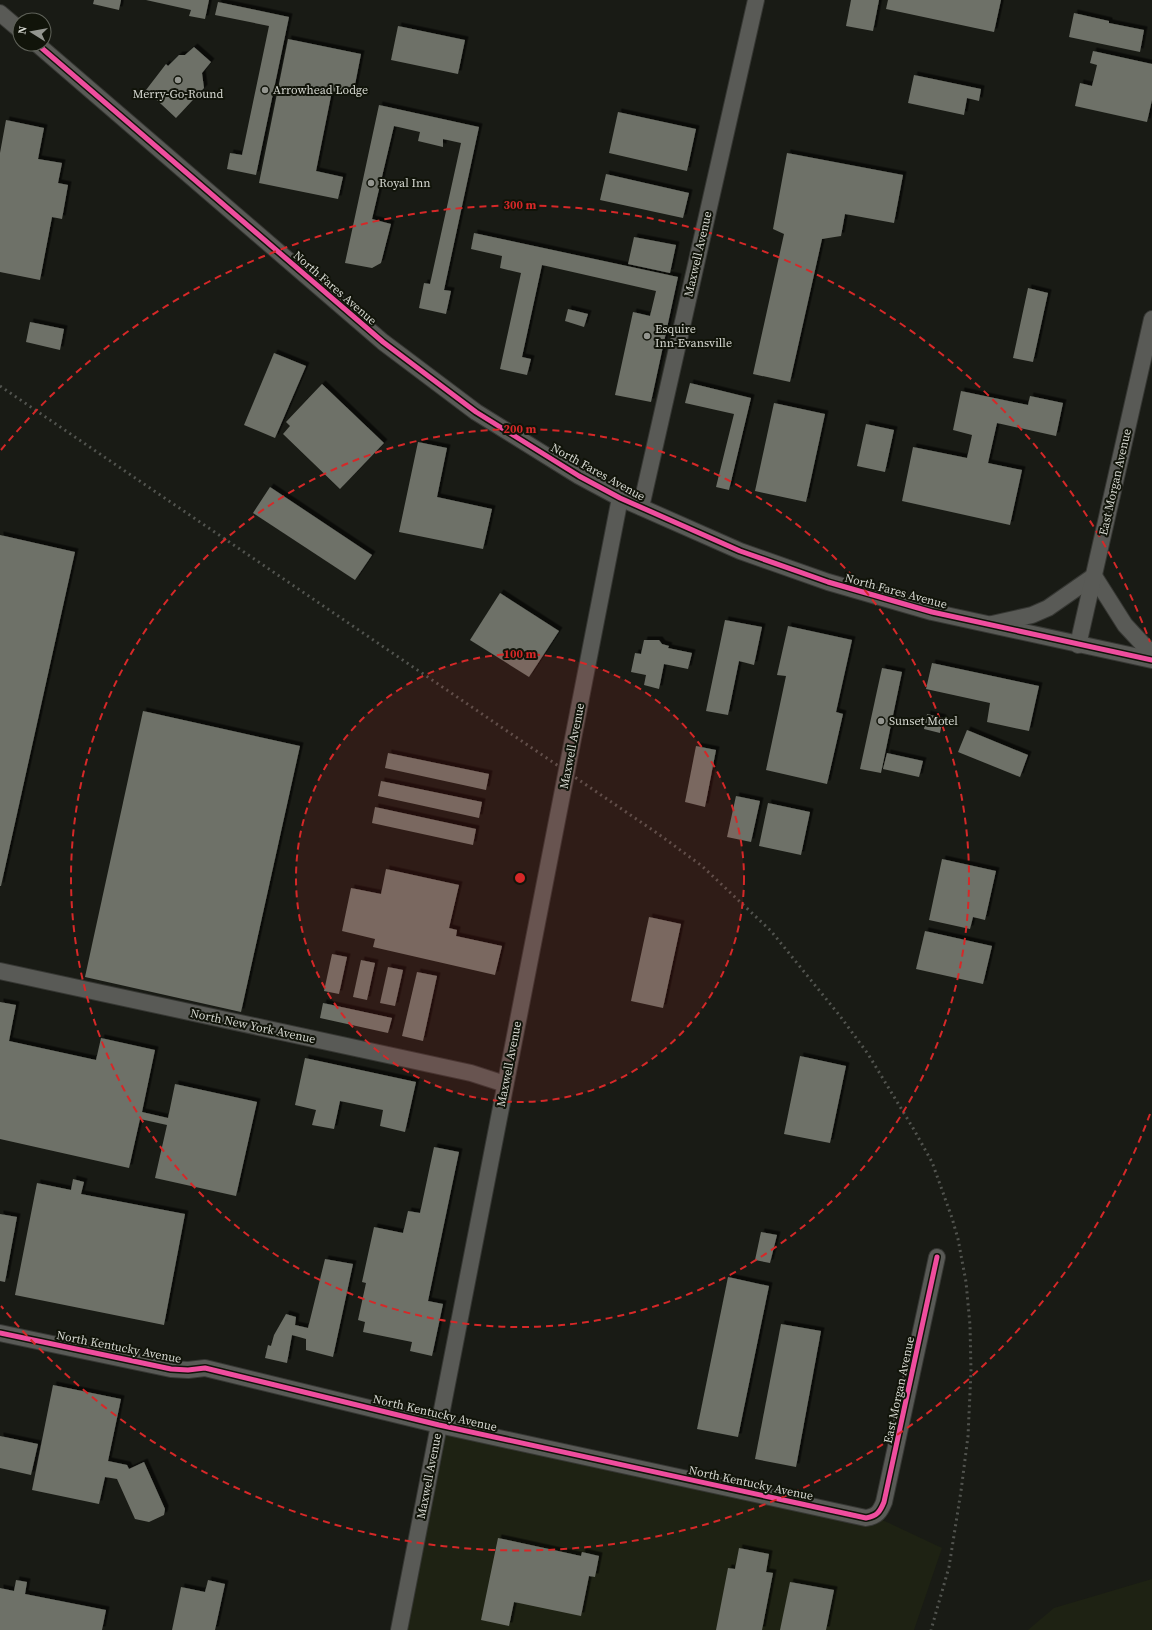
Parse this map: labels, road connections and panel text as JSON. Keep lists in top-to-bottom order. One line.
{"streets":{"street":["Maxwell Avenue","North Fares Avenue","East Morgan Avenue","North New York Avenue","North Kentucky Avenue"]},"crossings":[["Maxwell Avenue","North Fares Avenue"],["Maxwell Avenue","North New York Avenue"],["Maxwell Avenue","North Kentucky Avenue"],["North Fares Avenue","East Morgan Avenue"],["East Morgan Avenue","North Kentucky Avenue"]],"places":["Merry-Go-Round","Arrowhead Lodge","Royal Inn","Esquire Inn-Evansville","Sunset Motel"],"north":"left","rings":["300 m","200 m","100 m"]}
